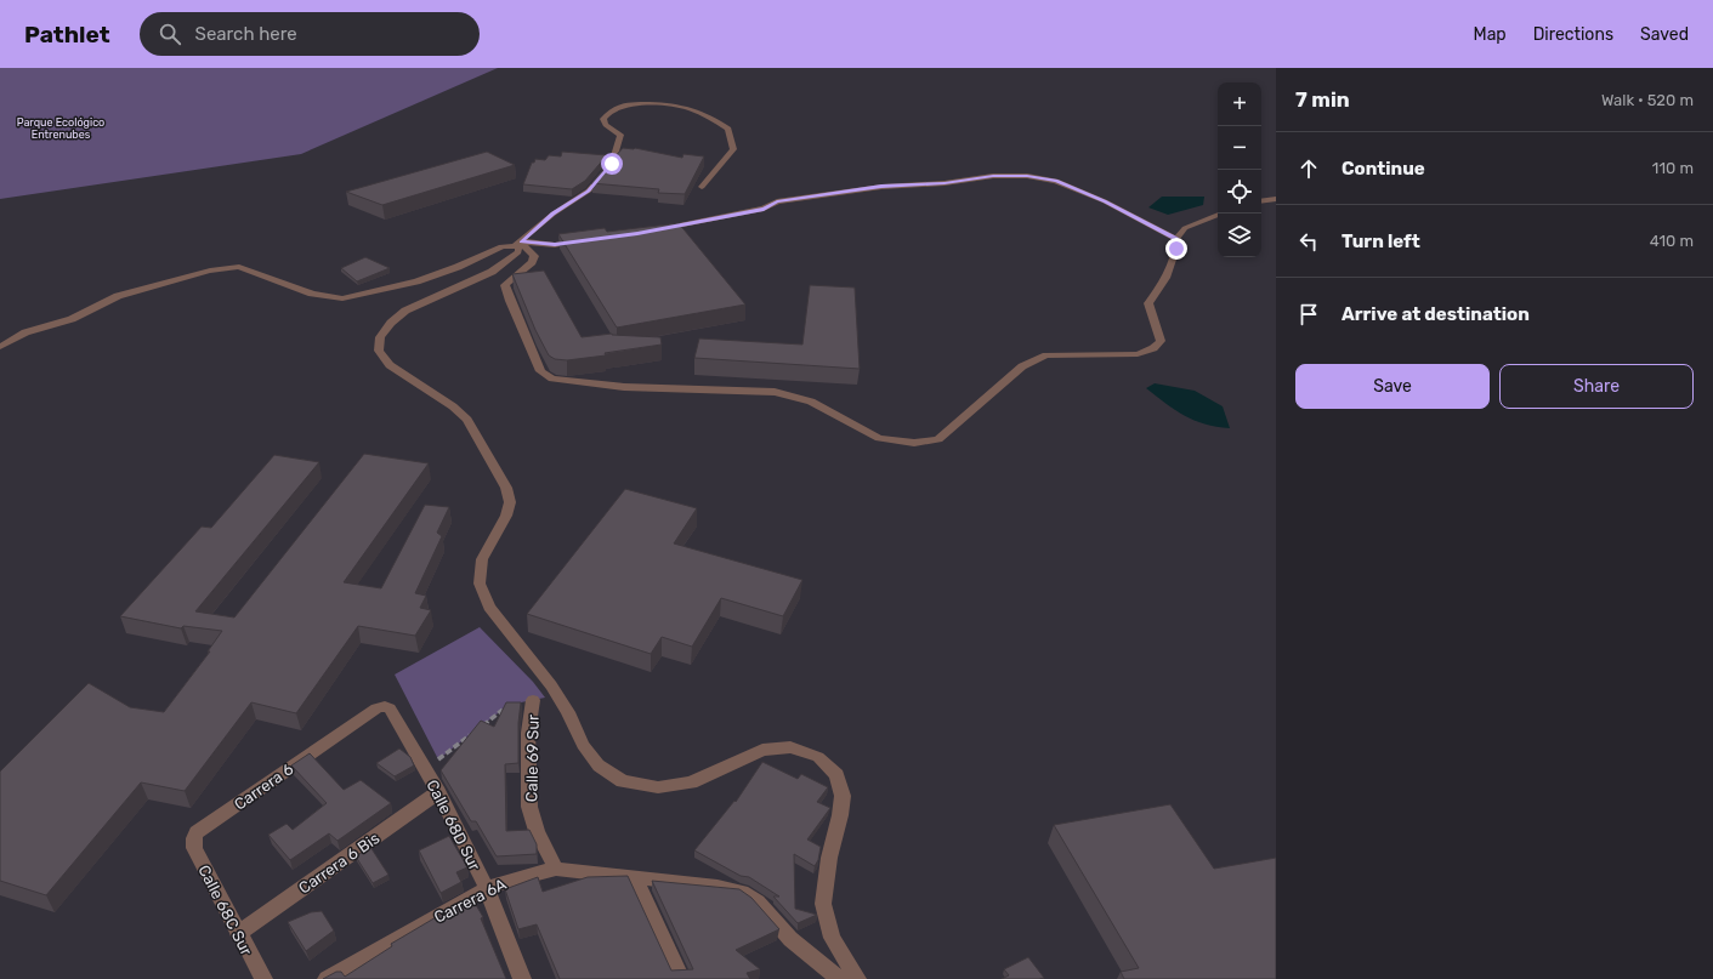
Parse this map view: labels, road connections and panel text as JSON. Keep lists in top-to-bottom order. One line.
{"streets":{"street":["Calle 69 Sur","Carrera 6","Calle 68D Sur","Carrera 6 Bis","Carrera 6A","Calle 68C Sur"]},"crossings":[["Calle 69 Sur","Carrera 6A"],["Carrera 6","Calle 68D Sur"],["Carrera 6","Calle 68C Sur"],["Calle 68D Sur","Carrera 6 Bis"],["Calle 68D Sur","Carrera 6A"],["Carrera 6 Bis","Calle 68C Sur"]],"parks":["Parque Ecológico Entrenubes"],"page":{"header":"Pathlet","search":"Search here","nav":["Map","Directions","Saved"],"heading":["7 min","Walk · 520 m"],"map_buttons":["+","−"],"list":[["Continue","110 m"],["Turn left","410 m"],"Arrive at destination"],"buttons":["Save","Share"]}}
